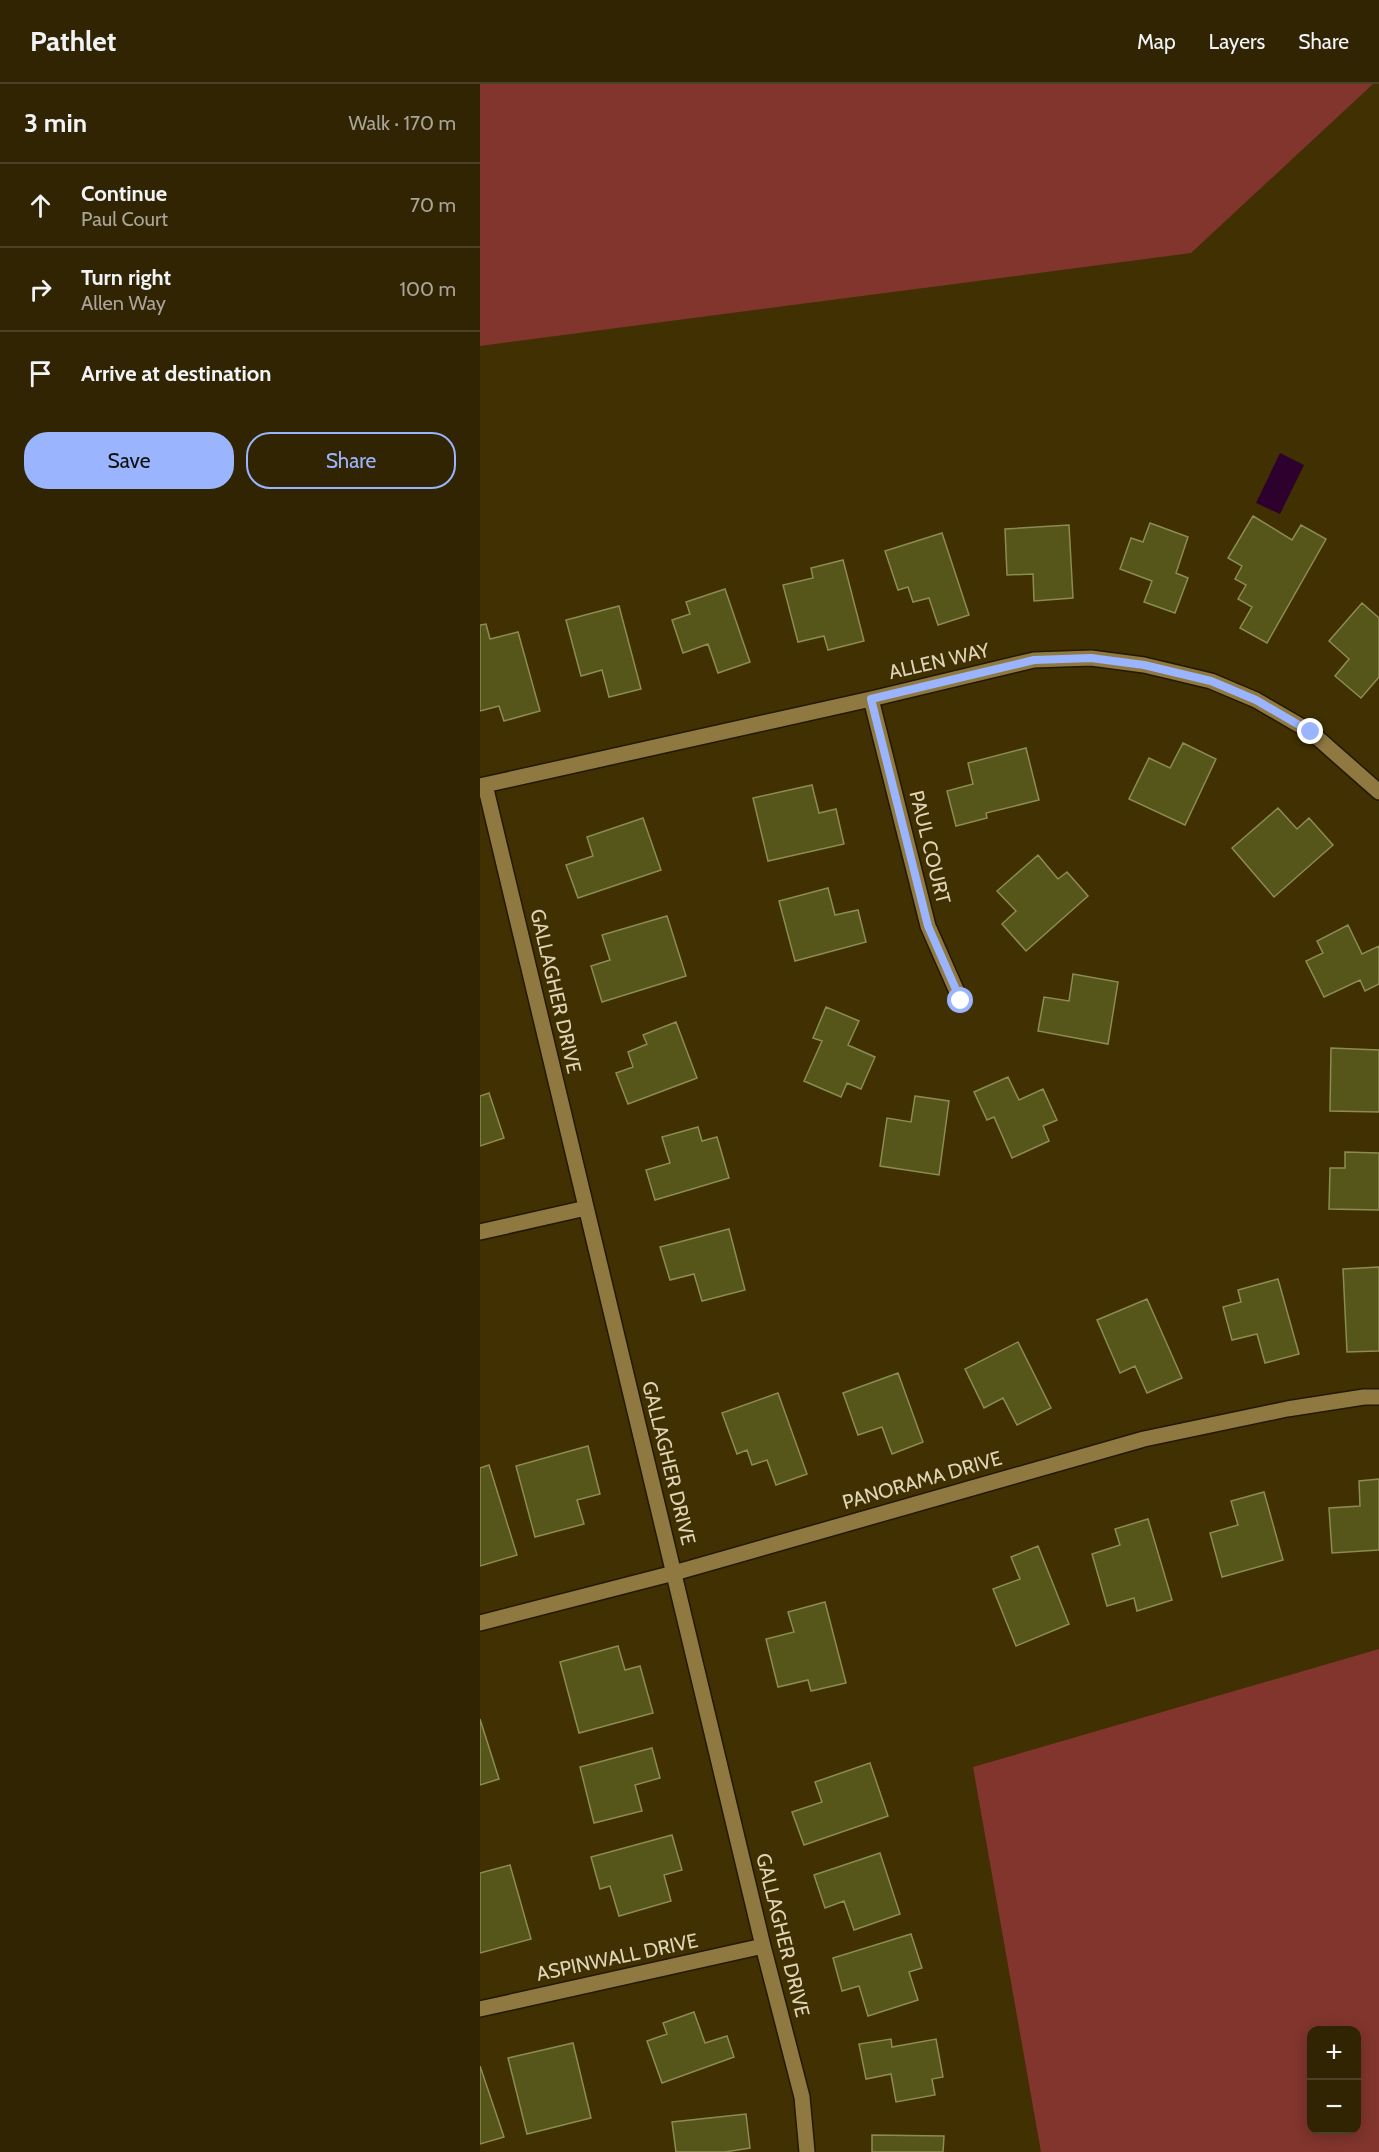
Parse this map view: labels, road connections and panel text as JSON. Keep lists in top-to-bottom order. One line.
{"streets":{"street":["ALLEN WAY","PAUL COURT","GALLAGHER DRIVE","PANORAMA DRIVE","ASPINWALL DRIVE"]},"crossings":[["ALLEN WAY","PAUL COURT"],["ALLEN WAY","GALLAGHER DRIVE"],["GALLAGHER DRIVE","PANORAMA DRIVE"],["GALLAGHER DRIVE","ASPINWALL DRIVE"]],"page":{"header":"Pathlet","nav":["Map","Layers","Share"],"heading":["3 min","Walk · 170 m"],"list":[["Continue","Paul Court","70 m"],["Turn right","Allen Way","100 m"],"Arrive at destination"],"buttons":["Save","Share"],"map_buttons":["+","−"]}}
